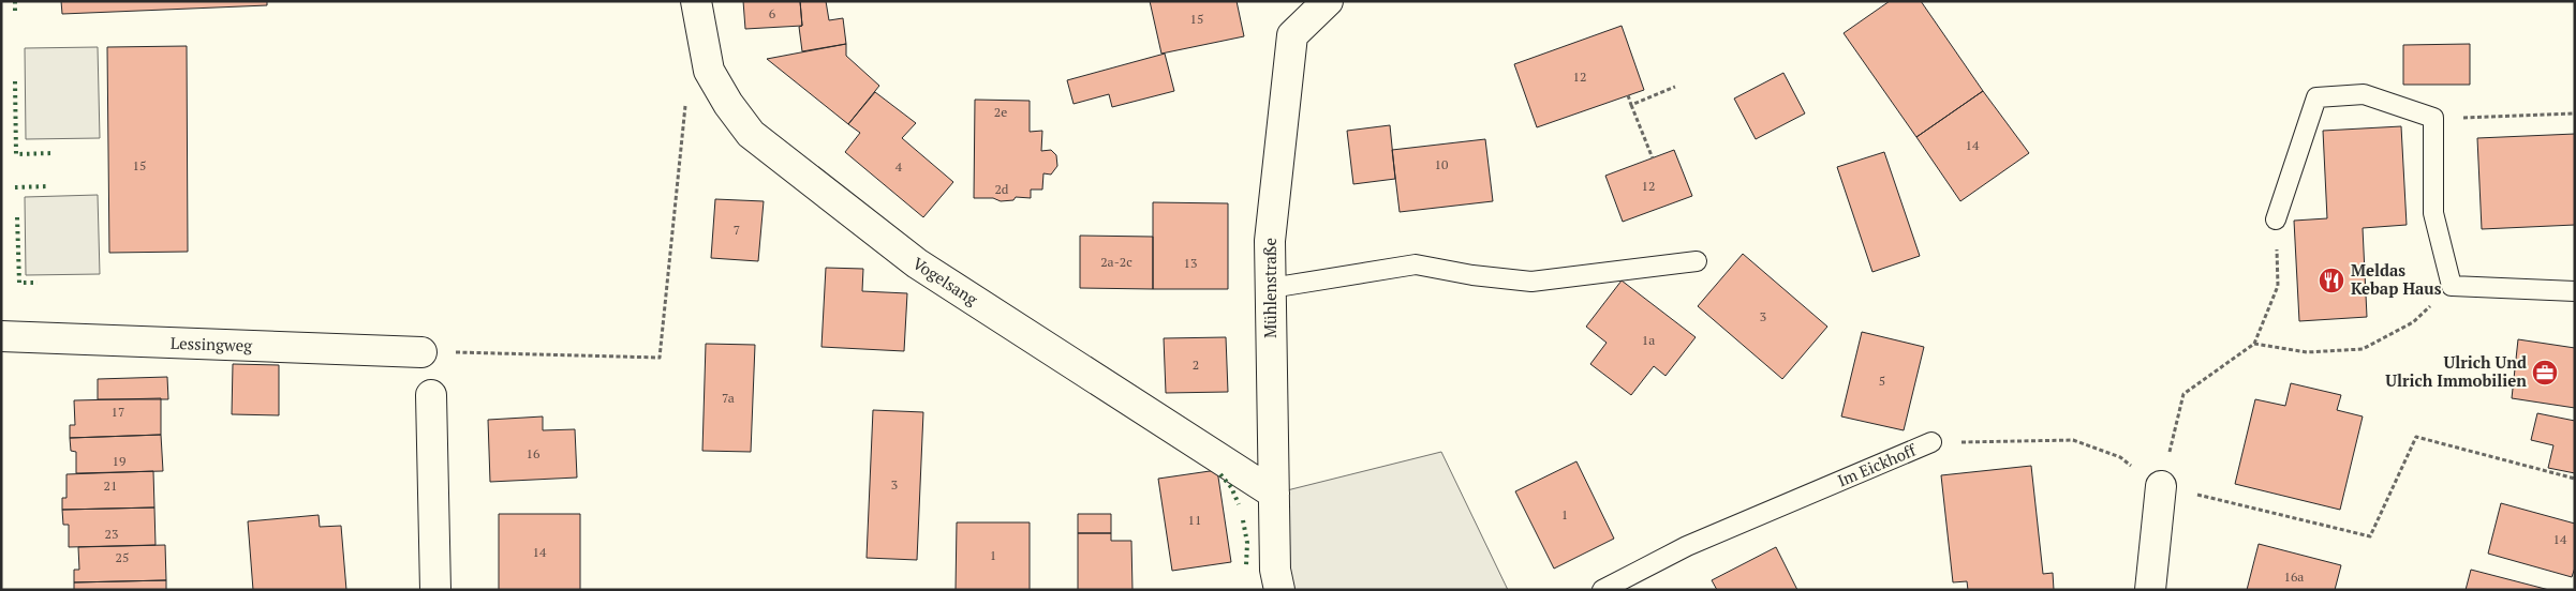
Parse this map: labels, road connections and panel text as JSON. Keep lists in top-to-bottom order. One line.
{"streets":{"street":["Vogelsang","Mühlenstraße","Lessingweg"],"lane":["Im Eickhoff"]},"crossings":[["Vogelsang","Mühlenstraße"]],"places":{"restaurant":["Meldas Kebap Haus"],"office":["Ulrich Und Ulrich Immobilien"]},"house_numbers":["6","15","12","2e","14","10","15","4","12","2d","7","2a-2c","13","3","1a","2","5","7a","17","16","19","3","21","1","11","23","14","14","1","25","16a"]}
